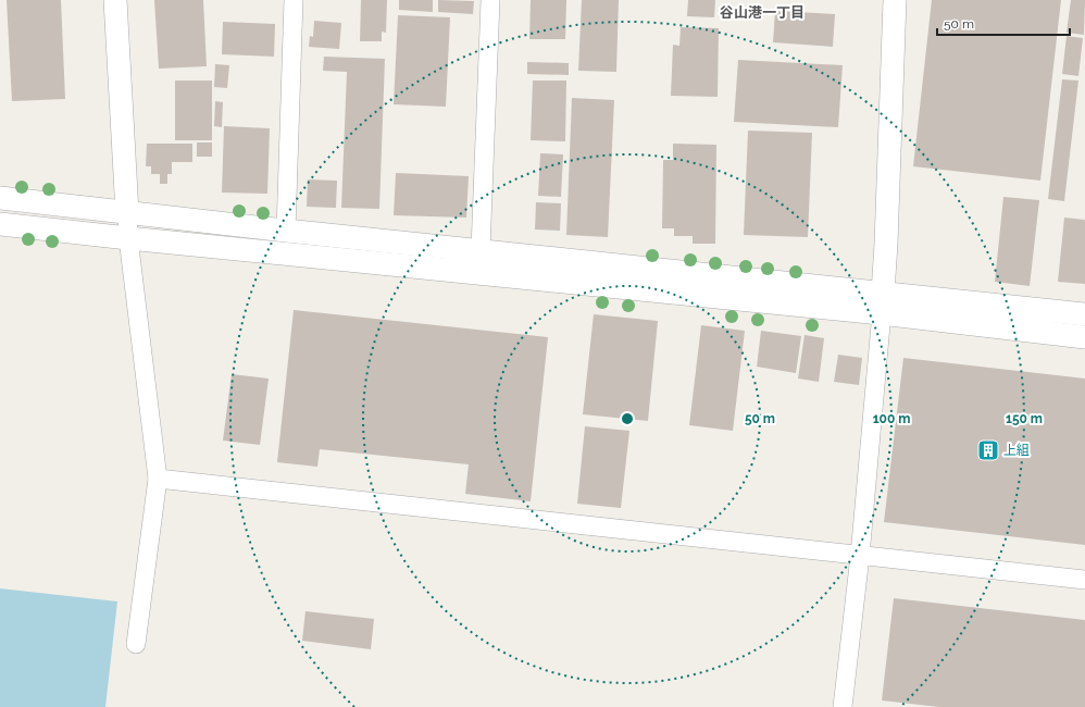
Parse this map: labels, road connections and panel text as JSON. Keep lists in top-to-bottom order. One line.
{"districts":["谷山港一丁目"],"places":{"building":["上組"]},"scale_bar":"50 m","rings":["50 m","100 m","150 m"]}
